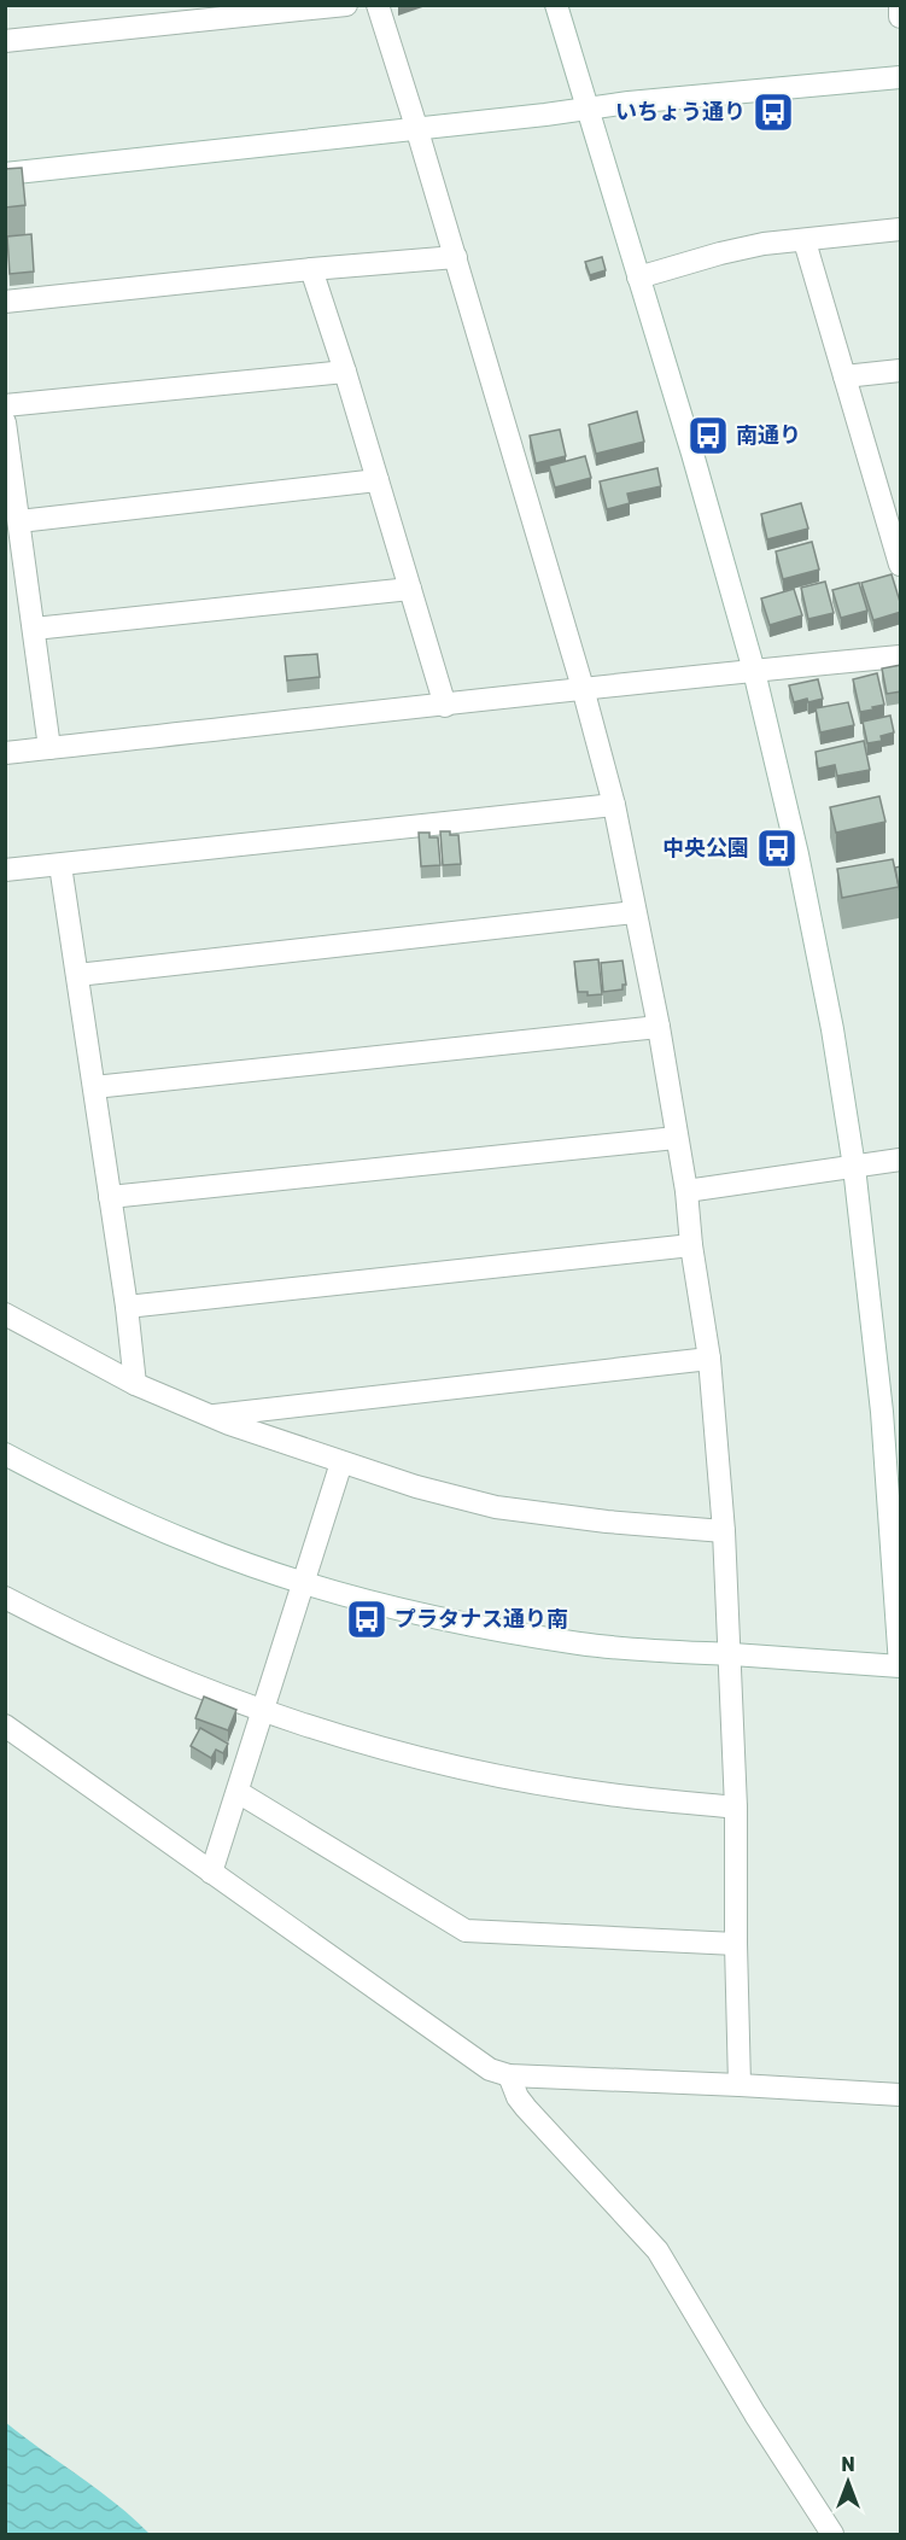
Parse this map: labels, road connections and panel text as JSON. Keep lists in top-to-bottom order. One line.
{"places":{"bus stop":["いちょう通り","南通り","中央公園","プラタナス通り南"]},"north":"top"}
